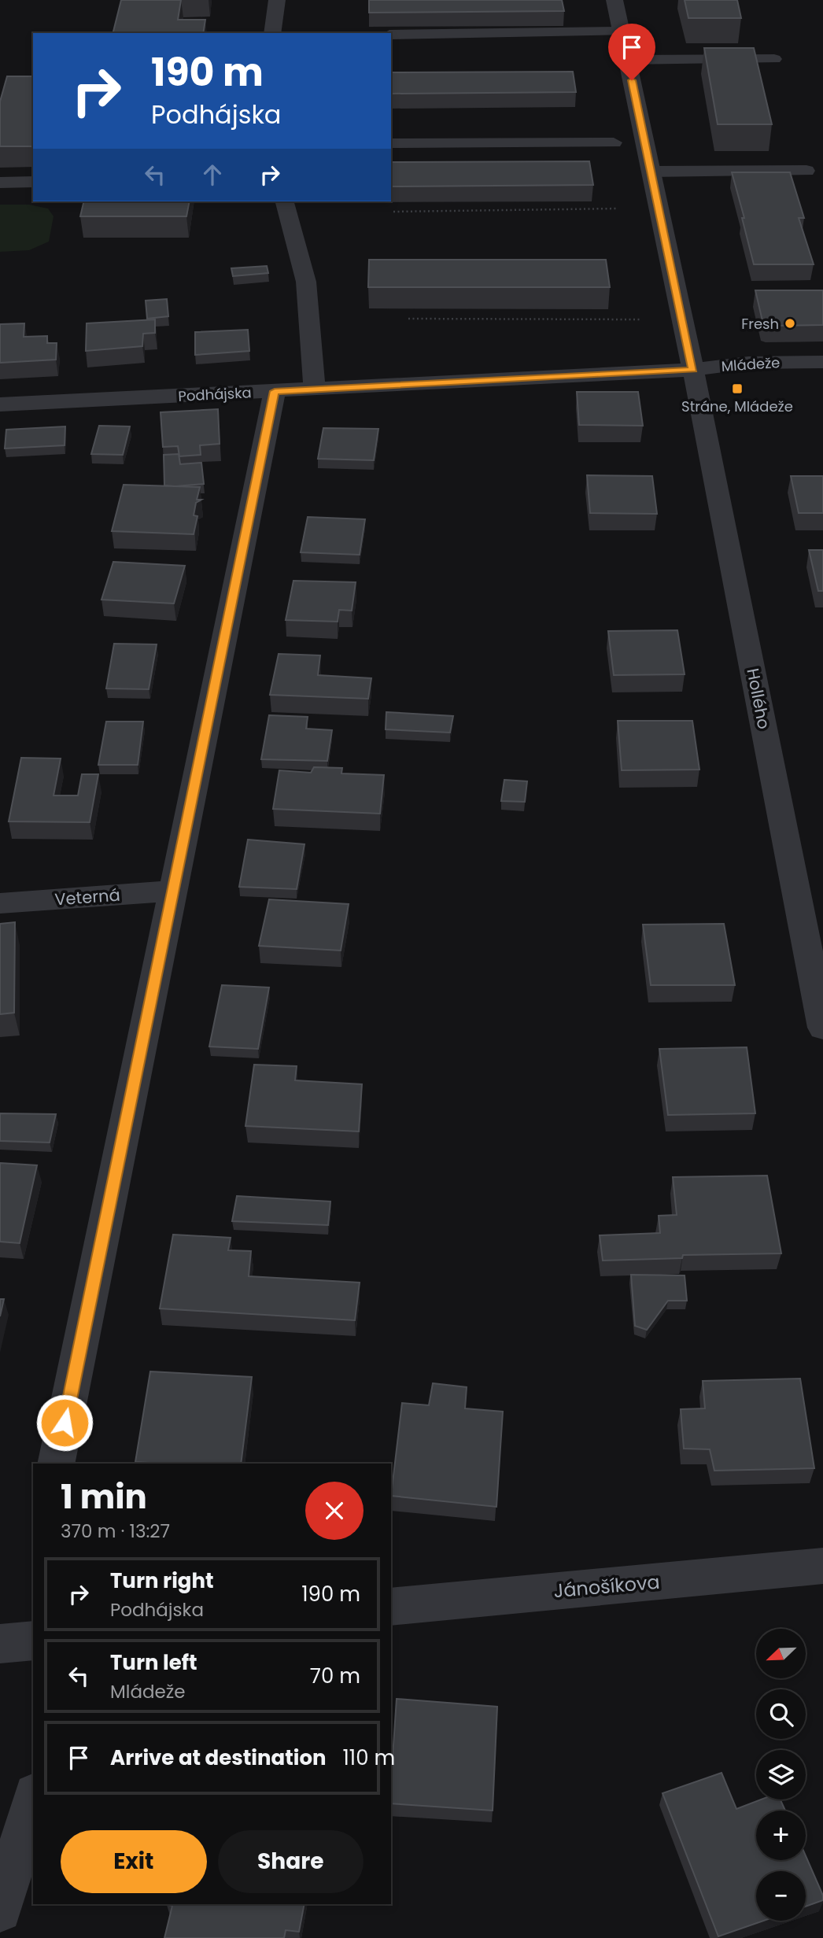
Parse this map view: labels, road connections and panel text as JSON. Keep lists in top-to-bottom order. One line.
{"streets":{"street":["Mládeže","Podhájska","Hollého","Veterná","Jánošíkova"]},"crossings":[["Mládeže","Podhájska"],["Mládeže","Hollého"],["Podhájska","Hollého"]],"places":{"other":["Fresh"],"transit":["Stráne, Mládeže"]},"north":"bottom left","page":{"turn":["190 m","Podhájska"],"heading":["1 min","370 m · 13:27"],"list":[{"name":"Turn right","note":"Podhájska","value":"190 m"},{"name":"Turn left","note":"Mládeže","value":"70 m"},{"name":"Arrive at destination","value":"110 m"}],"map_buttons":["+","−"],"buttons":["Exit","Share"]}}
